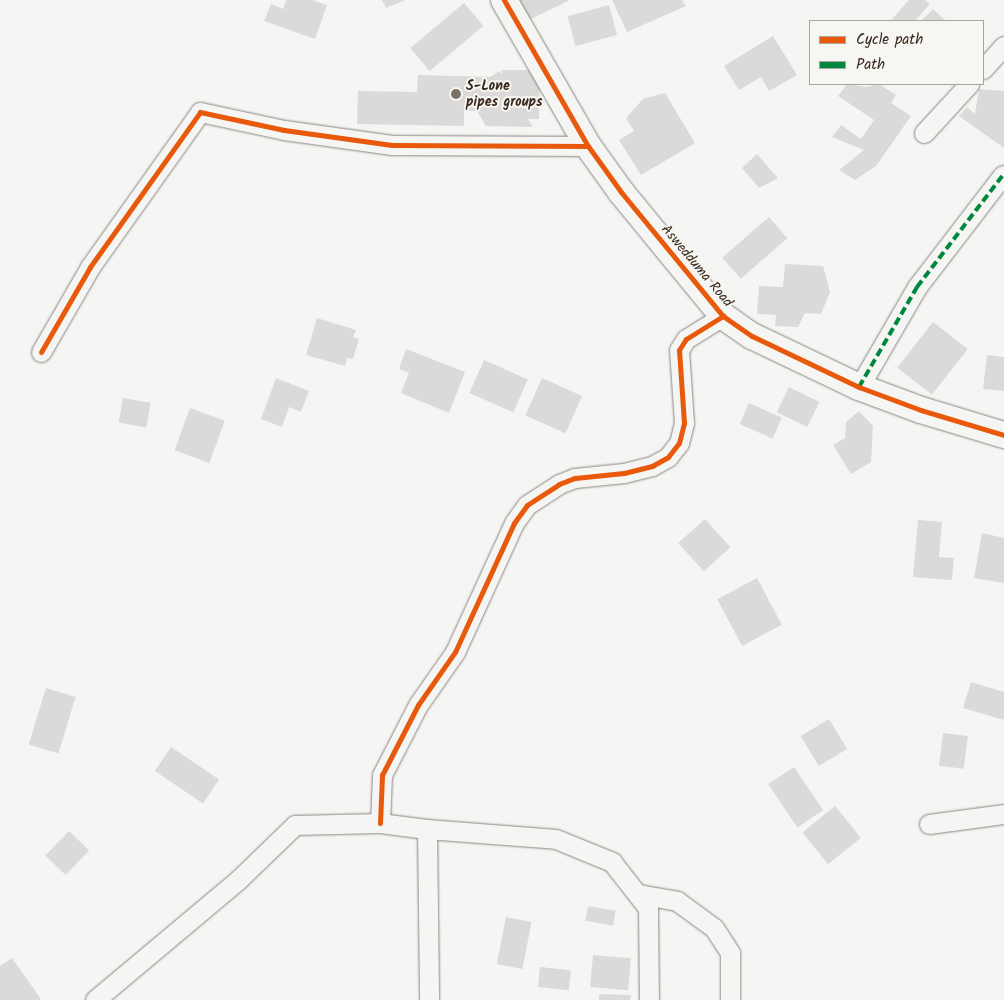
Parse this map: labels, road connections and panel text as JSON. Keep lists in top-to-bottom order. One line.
{"streets":{"street":["Aswedduma Road"]},"places":["S-Lone pipes groups"],"legend":["Cycle path","Path"]}
